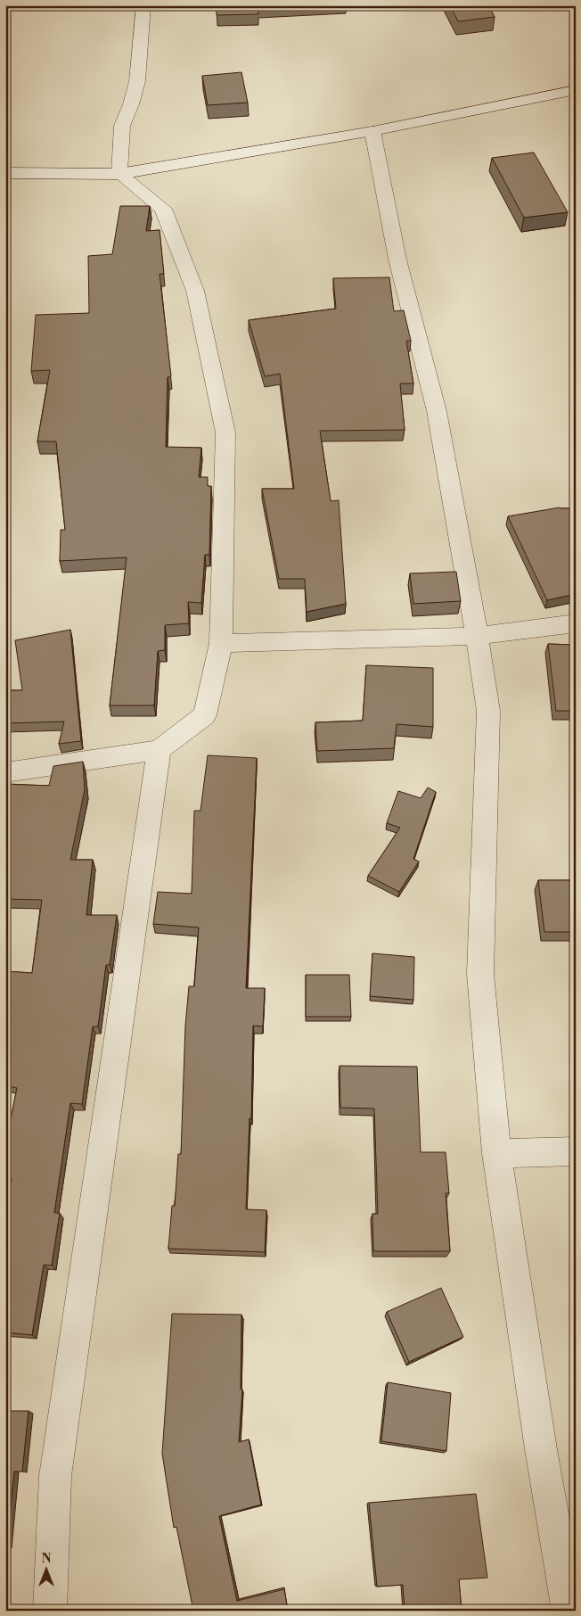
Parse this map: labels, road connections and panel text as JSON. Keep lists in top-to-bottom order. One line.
{"north":"top"}
